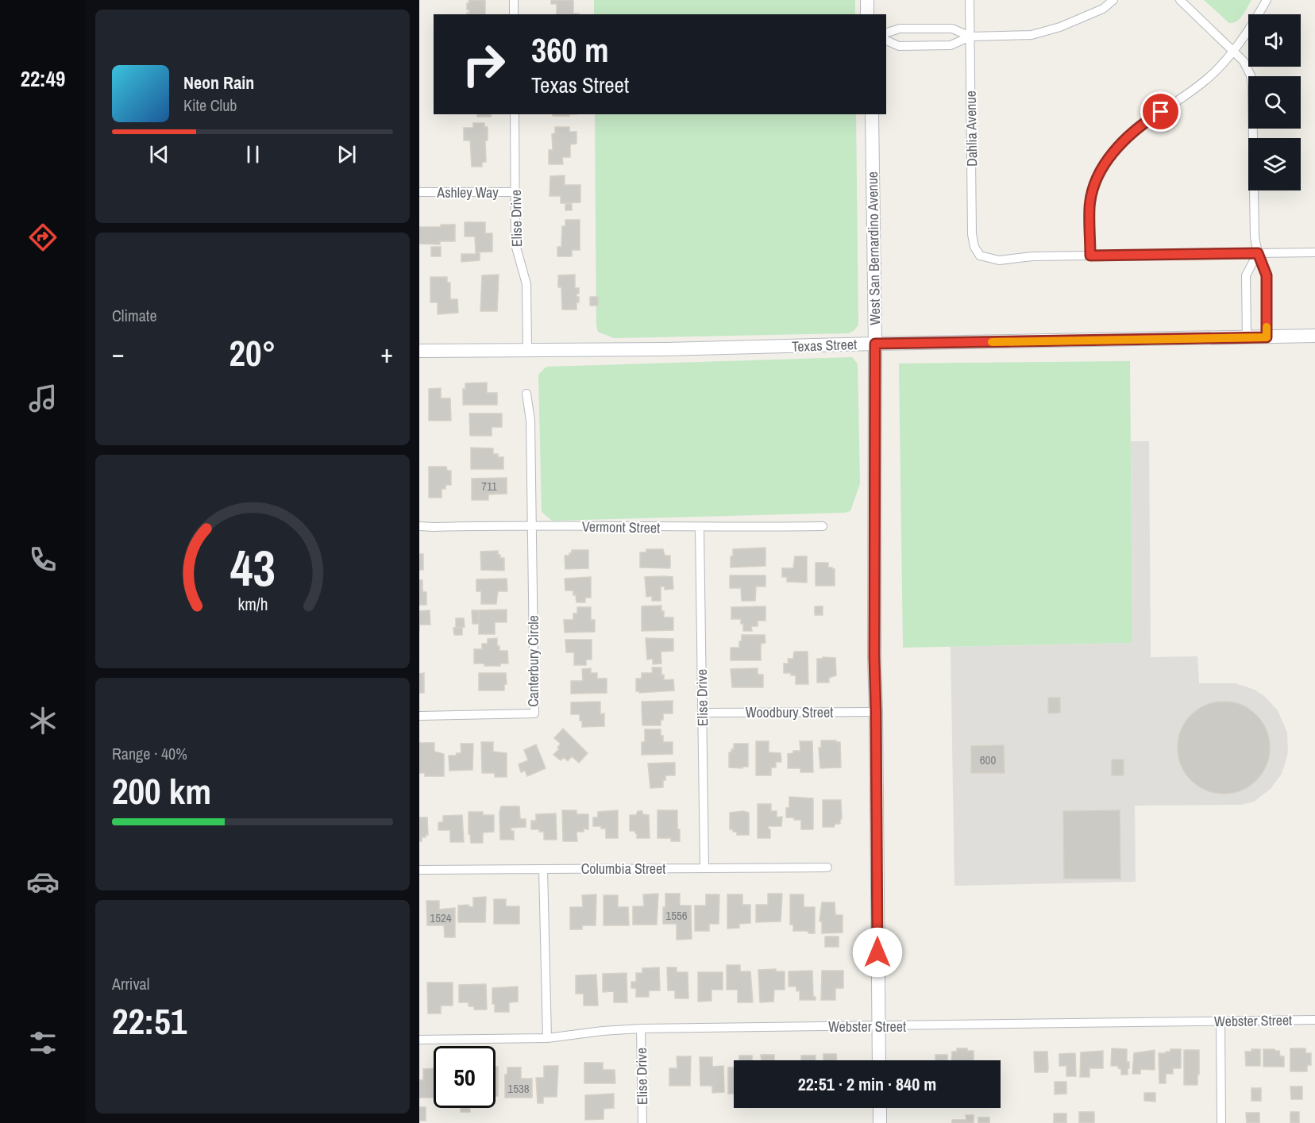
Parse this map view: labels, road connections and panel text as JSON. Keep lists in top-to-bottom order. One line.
{"streets":{"main road":["West San Bernardino Avenue","Texas Street"],"street":["Dahlia Avenue","Ashley Way","Elise Drive","Vermont Street","Canterbury Circle","Woodbury Street","Columbia Street","Webster Street"]},"crossings":[["Ashley Way","Elise Drive"],["Elise Drive","Texas Street"],["Elise Drive","Vermont Street"],["Elise Drive","Woodbury Street"],["Elise Drive","Columbia Street"],["Elise Drive","Webster Street"],["West San Bernardino Avenue","Texas Street"],["West San Bernardino Avenue","Woodbury Street"],["West San Bernardino Avenue","Webster Street"],["Vermont Street","Canterbury Circle"]],"house_numbers":["711","600","1556","1524","1538"],"page":{"tabs":"22:49","turn":["360 m","Texas Street"],"song":["Neon Rain","Kite Club"],"tile":["Climate",["Range · 40%","200 km"],["Arrival","22:51"]],"heat":["−","20°","+"],"limit":"50","trip":"22:51 · 2 min · 840 m","gauge":["43","km/h"]}}
